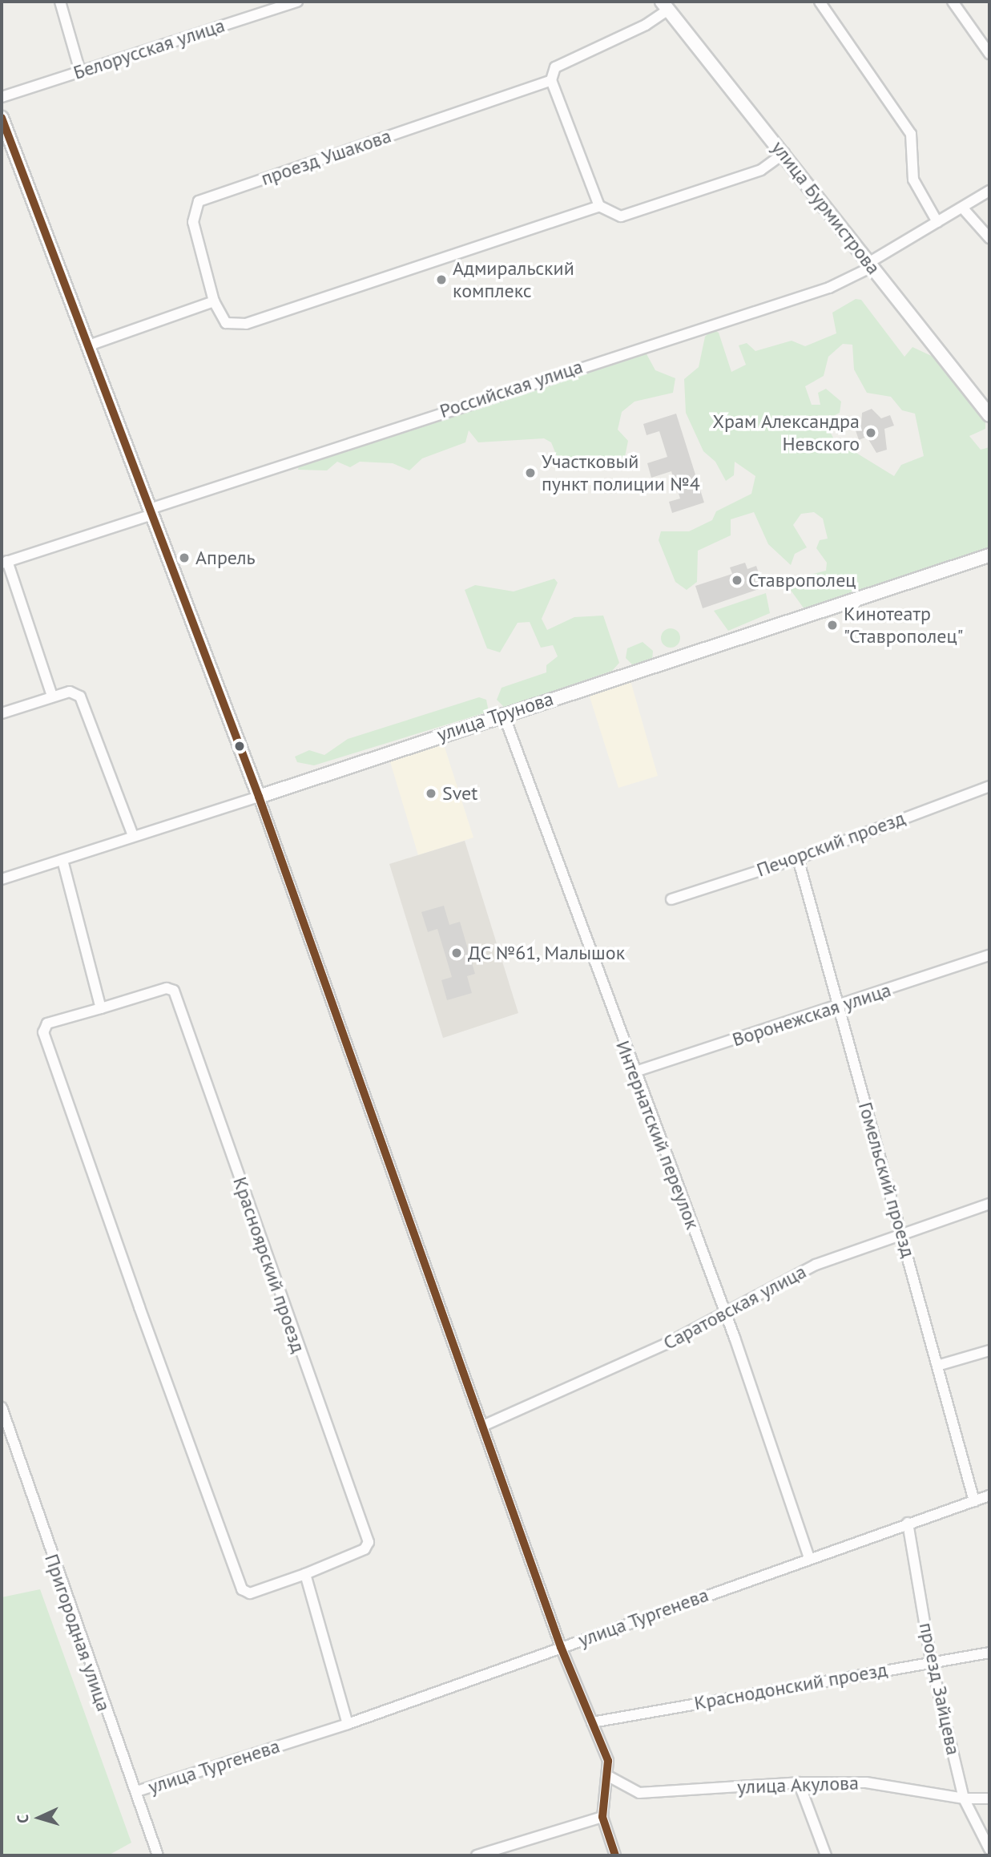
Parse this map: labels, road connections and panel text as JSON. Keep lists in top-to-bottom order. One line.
{"streets":{"street":["Белорусская улица","проезд Ушакова","улица Бурмистрова","Российская улица","улица Трунова","Печорский проезд","Воронежская улица","Интернатский переулок","Гомельский проезд","Красноярский проезд","Саратовская улица","улица Тургенева","Пригородная улица","Краснодонский проезд","проезд Зайцева","улица Акулова"]},"crossings":[["проезд Ушакова","улица Бурмистрова"],["улица Бурмистрова","Российская улица"],["улица Трунова","Интернатский переулок"],["Печорский проезд","Гомельский проезд"],["Воронежская улица","Интернатский переулок"],["Воронежская улица","Гомельский проезд"],["Интернатский переулок","Саратовская улица"],["Интернатский переулок","улица Тургенева"],["Гомельский проезд","Саратовская улица"],["Гомельский проезд","улица Тургенева"],["улица Тургенева","Пригородная улица"],["улица Тургенева","проезд Зайцева"],["Краснодонский проезд","проезд Зайцева"],["проезд Зайцева","улица Акулова"]],"places":["Адмиральский комплекс","Храм Александра Невского","Участковый пункт полиции №4","Апрель","Ставрополец","Кинотеатр \"Ставрополец\"","Svet","ДС №61, Малышок"],"north":"left"}
